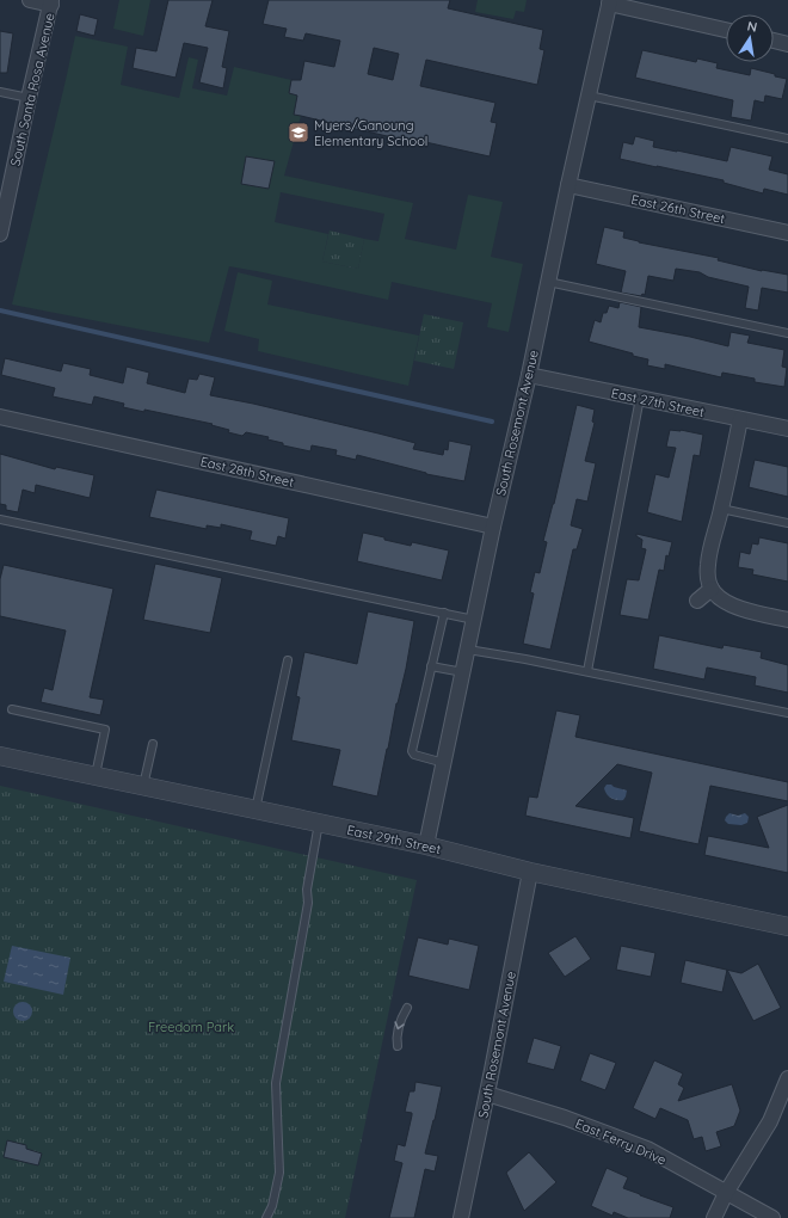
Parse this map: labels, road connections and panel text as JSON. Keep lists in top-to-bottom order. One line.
{"streets":{"street":["South Santa Rosa Avenue","East 26th Street","East 27th Street","South Rosemont Avenue","East 28th Street","East 29th Street","East Ferry Drive"]},"crossings":[["East 26th Street","South Rosemont Avenue"],["East 27th Street","South Rosemont Avenue"],["South Rosemont Avenue","East 28th Street"],["South Rosemont Avenue","East 29th Street"],["South Rosemont Avenue","East Ferry Drive"]],"parks":["Freedom Park"],"places":{"school or university":["Myers/Ganoung Elementary School"]},"north":"top"}
